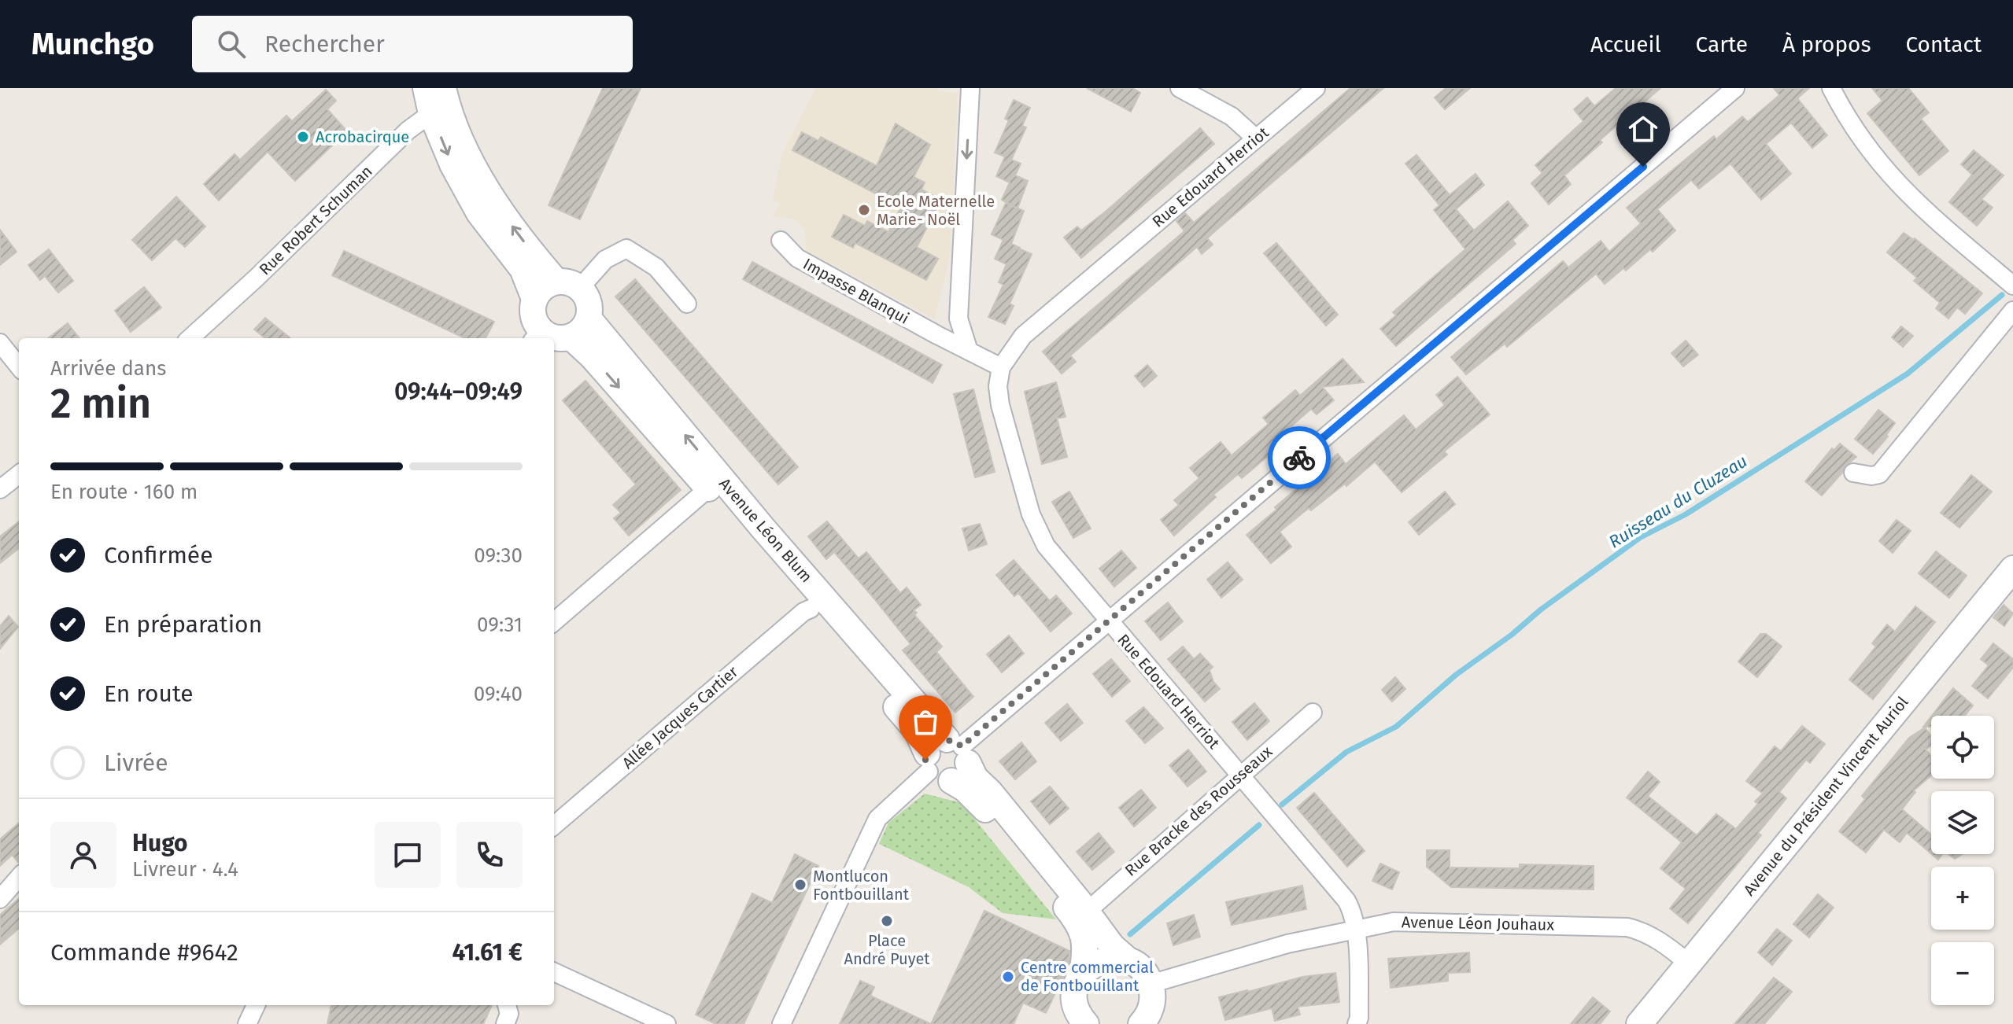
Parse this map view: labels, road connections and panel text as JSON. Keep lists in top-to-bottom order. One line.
{"streets":{"main road":["Avenue Léon Blum","Avenue du Président Vincent Auriol"],"street":["Rue Edouard Herriot","Rue Robert Schuman","Impasse Blanqui","Allée Jacques Cartier","Rue Bracke des Rousseaux","Avenue Léon Jouhaux"]},"crossings":[["Rue Edouard Herriot","Impasse Blanqui"],["Rue Edouard Herriot","Rue Bracke des Rousseaux"],["Rue Edouard Herriot","Avenue Léon Jouhaux"],["Rue Robert Schuman","Avenue Léon Blum"],["Avenue Léon Blum","Allée Jacques Cartier"],["Avenue Léon Blum","Rue Bracke des Rousseaux"],["Avenue Léon Blum","Avenue Léon Jouhaux"],["Avenue du Président Vincent Auriol","Avenue Léon Jouhaux"]],"water":["Ruisseau du Cluzeau"],"places":["Acrobacirque","Ecole Maternelle Marie- Noël","Montlucon Fontbouillant","Place André Puyet","Centre commercial de Fontbouillant"],"page":{"header":"Munchgo","search":"Rechercher","nav":["Accueil","Carte","À propos","Contact"],"heading":["2 min","Arrivée dans","09:44–09:49"],"panel":["Hugo","Livreur · 4.4","Commande #9642","41.61 €"],"bar":"En route · 160 m","list":[["Confirmée","09:30"],["En préparation","09:31"],["En route","09:40"],"Livrée"],"map_buttons":["+","−"]}}
